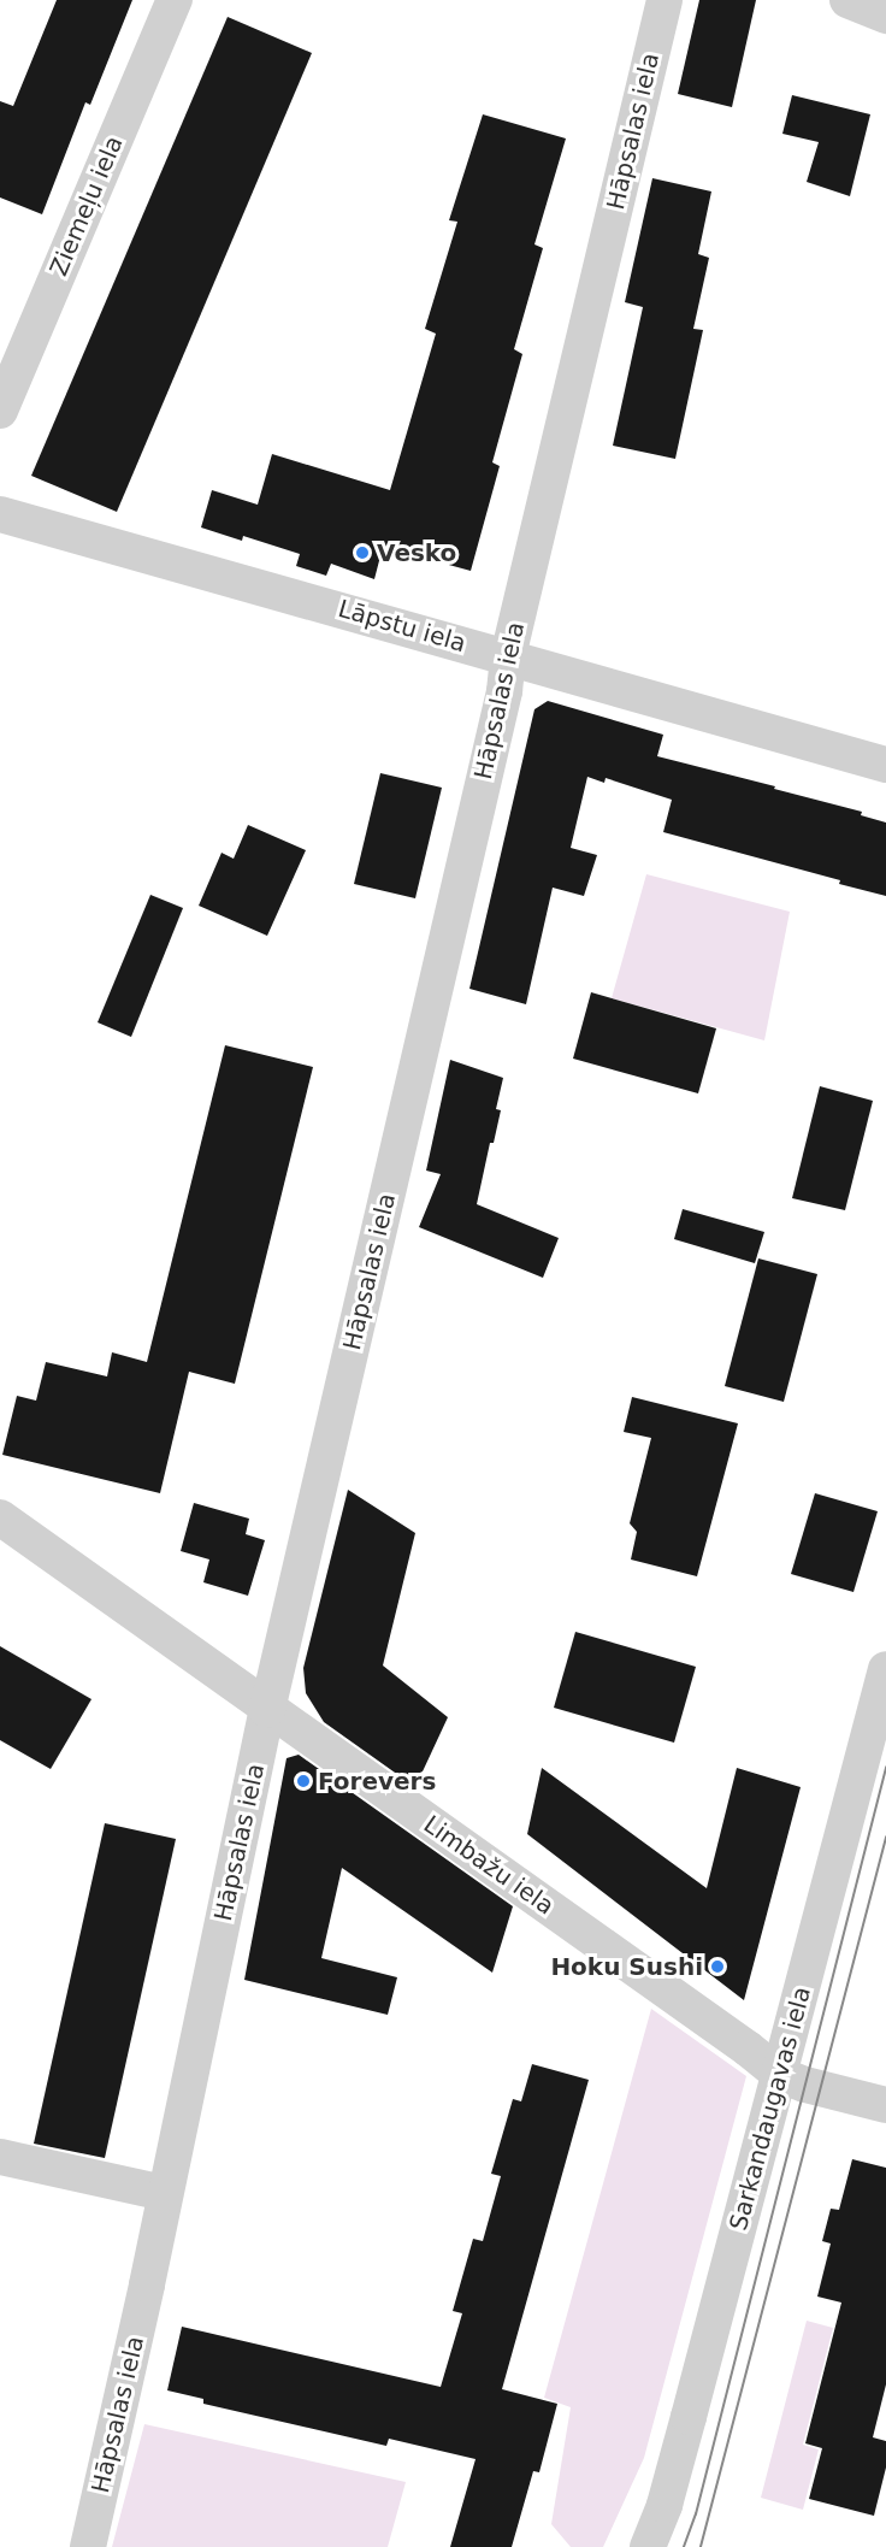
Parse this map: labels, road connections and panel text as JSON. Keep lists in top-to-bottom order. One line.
{"streets":{"street":["Hāpsalas iela","Ziemeļu iela","Lāpstu iela","Limbažu iela","Sarkandaugavas iela"]},"crossings":[["Hāpsalas iela","Lāpstu iela"],["Hāpsalas iela","Limbažu iela"],["Limbažu iela","Sarkandaugavas iela"]],"places":["Vesko","Forevers","Hoku Sushi"]}
